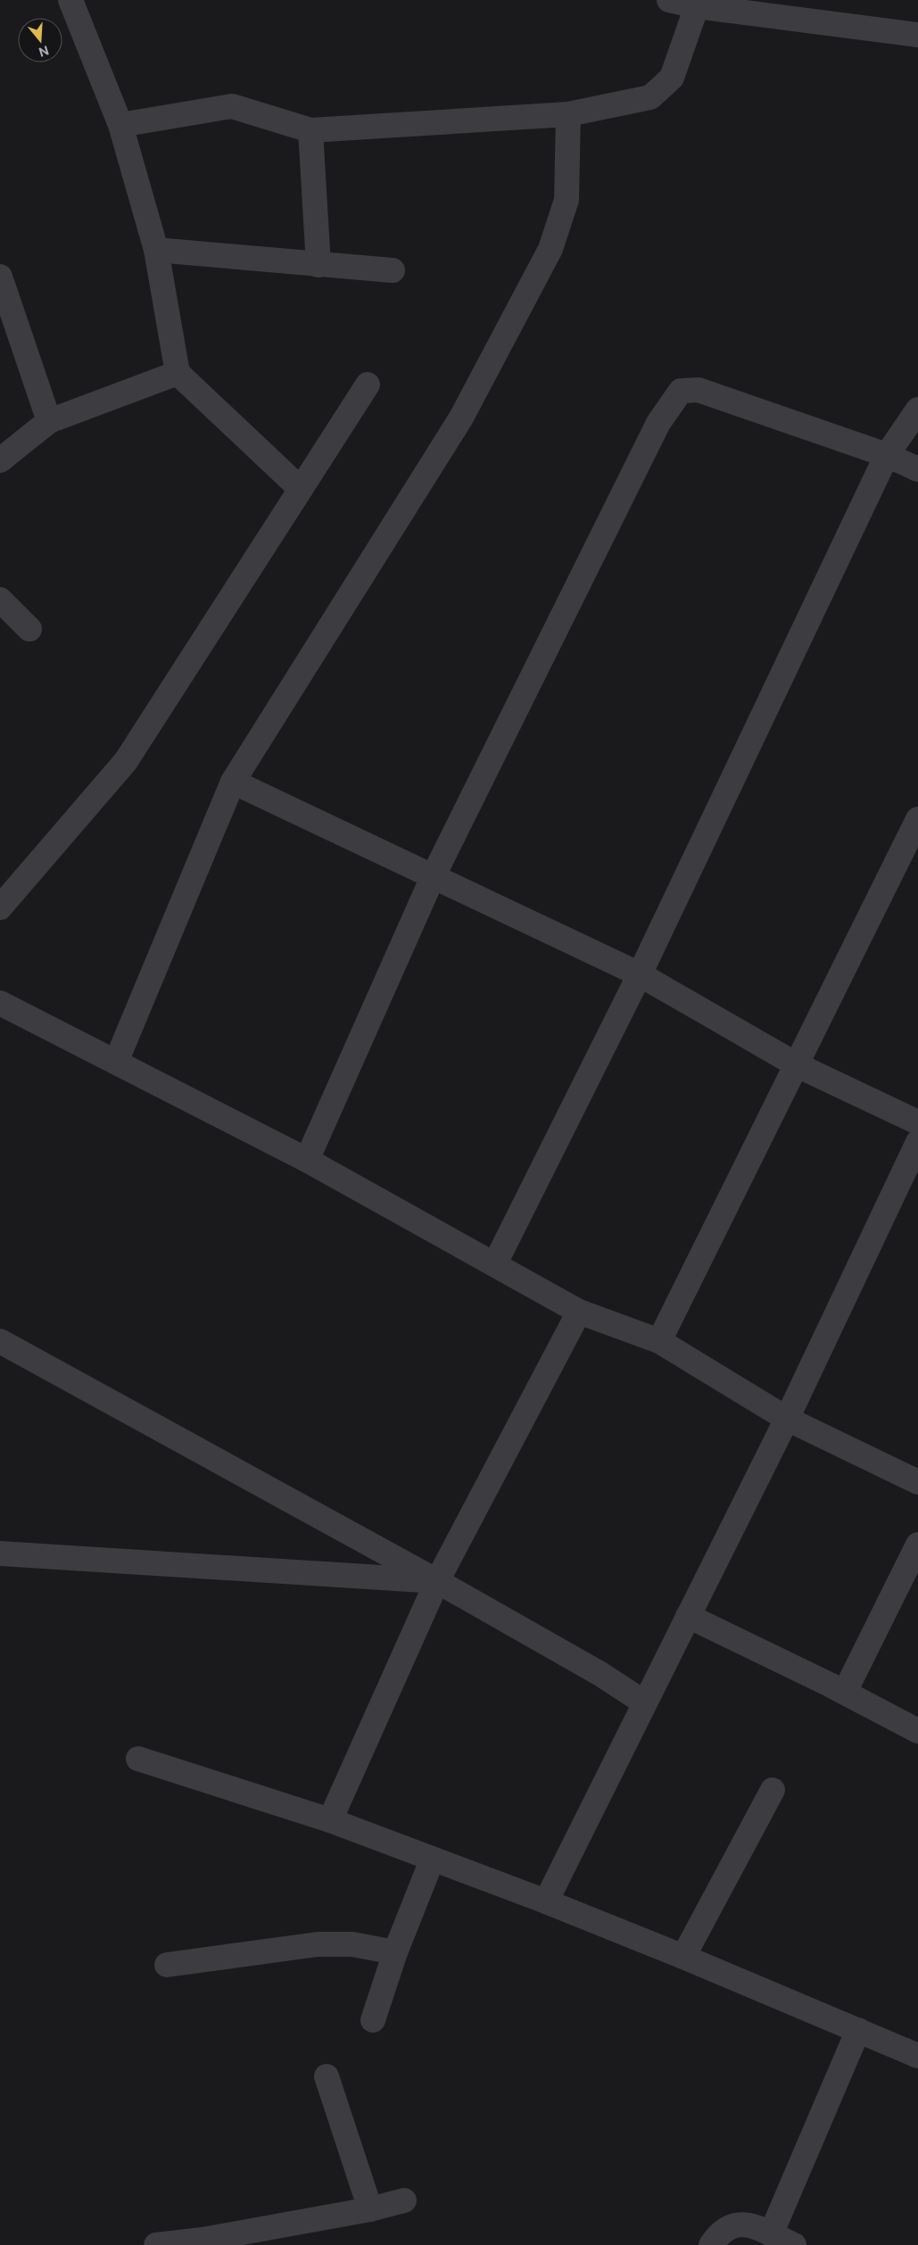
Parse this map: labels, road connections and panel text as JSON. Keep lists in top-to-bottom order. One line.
{"north":"bottom"}
